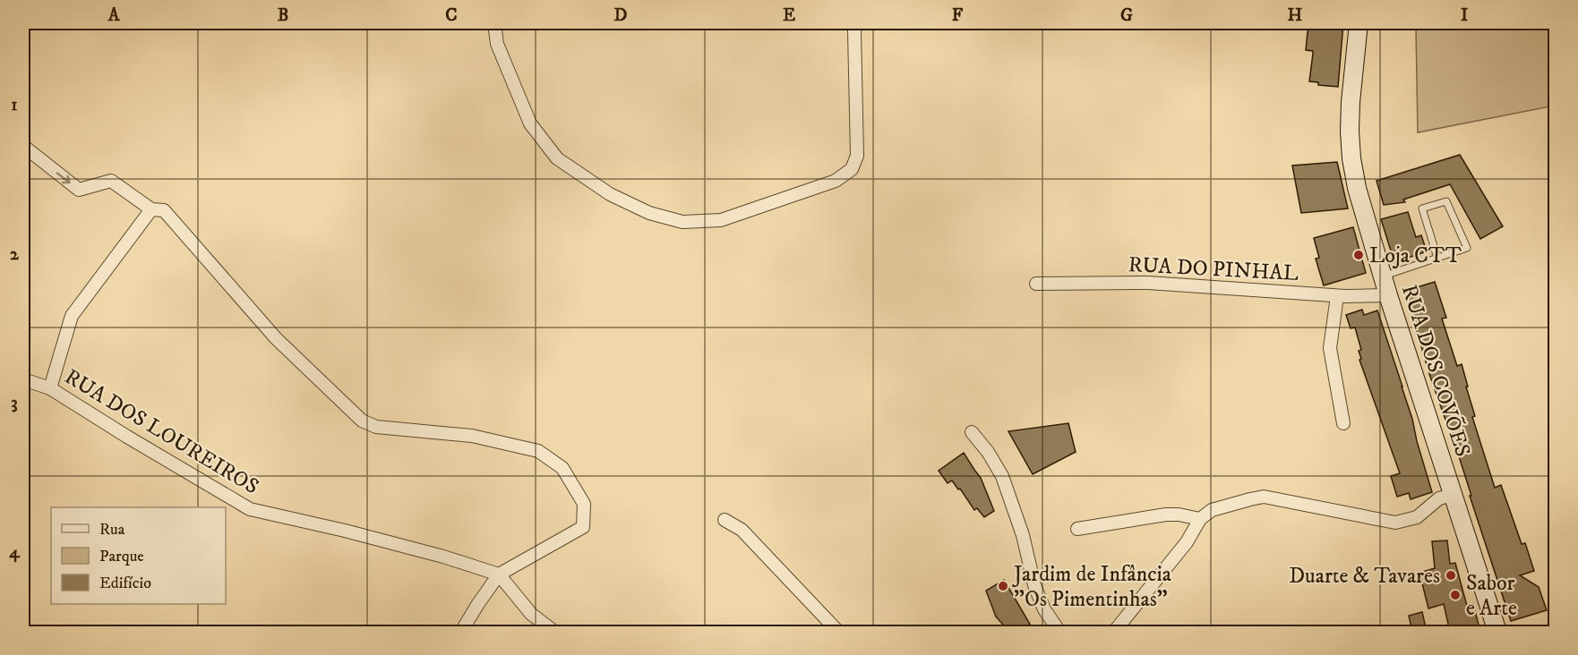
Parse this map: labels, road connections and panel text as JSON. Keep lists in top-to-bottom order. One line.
{"streets":{"street":["RUA DO PINHAL","RUA DOS COVÕES","RUA DOS LOUREIROS"]},"crossings":[["RUA DO PINHAL","RUA DOS COVÕES"]],"places":["Loja CTT","Duarte & Tavares","Jardim de Infância \"Os Pimentinhas\"","Sabor e Arte"],"legend":["Rua","Parque","Edifício"],"grid":{"columns":["A","B","C","D","E","F","G","H","I"],"rows":["1","2","3","4"]}}
